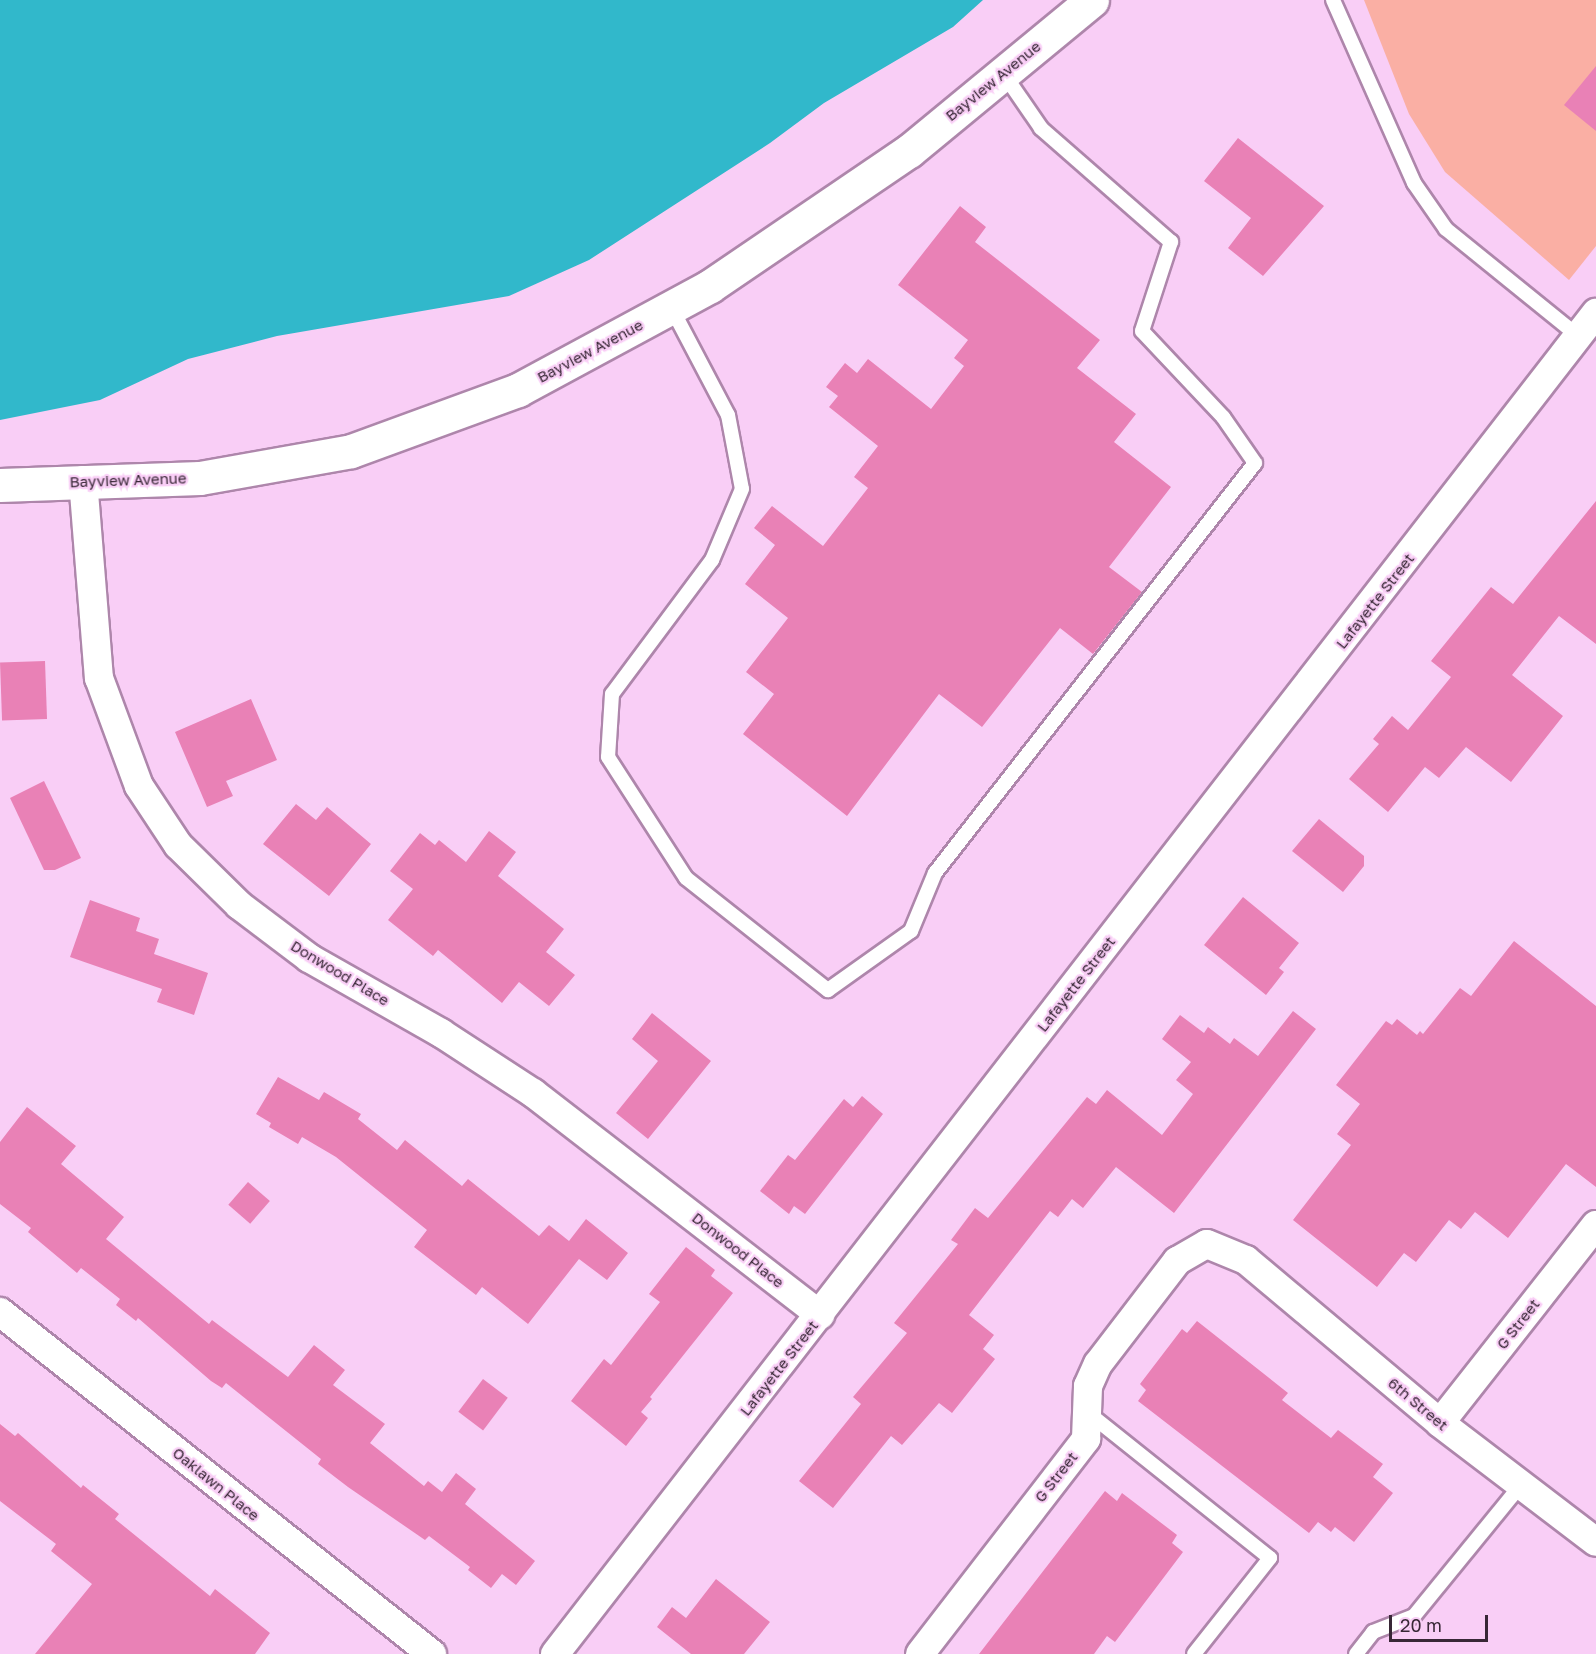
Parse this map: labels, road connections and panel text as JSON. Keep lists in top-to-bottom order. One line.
{"streets":{"street":["Bayview Avenue","Lafayette Street","Donwood Place","G Street","6th Street","Oaklawn Place"]},"crossings":[["Bayview Avenue","Donwood Place"],["Lafayette Street","Donwood Place"],["G Street","6th Street"]],"scale_bar":"20 m"}
